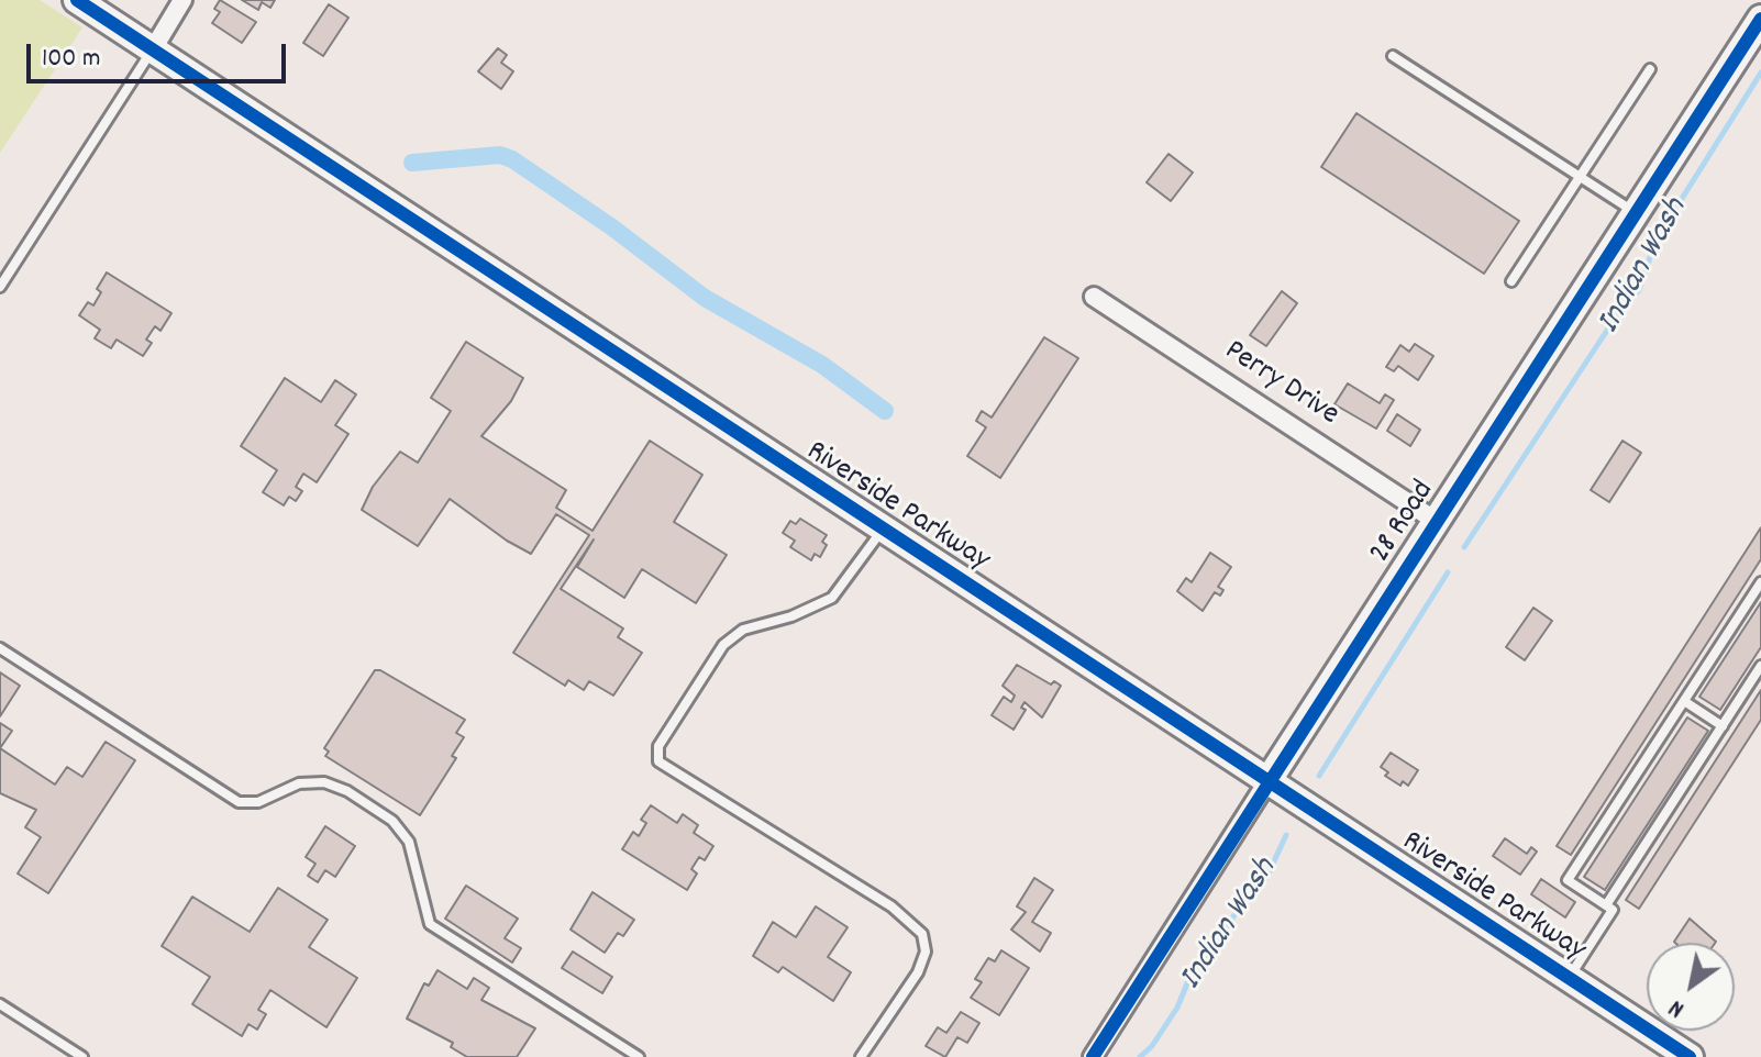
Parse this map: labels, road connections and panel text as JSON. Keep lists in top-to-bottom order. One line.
{"streets":{"main road":["Riverside Parkway","28 Road"],"street":["Perry Drive"]},"crossings":[["Perry Drive","28 Road"],["Riverside Parkway","28 Road"]],"water":["Indian Wash"],"scale_bar":"100 m","north":"bottom left"}
